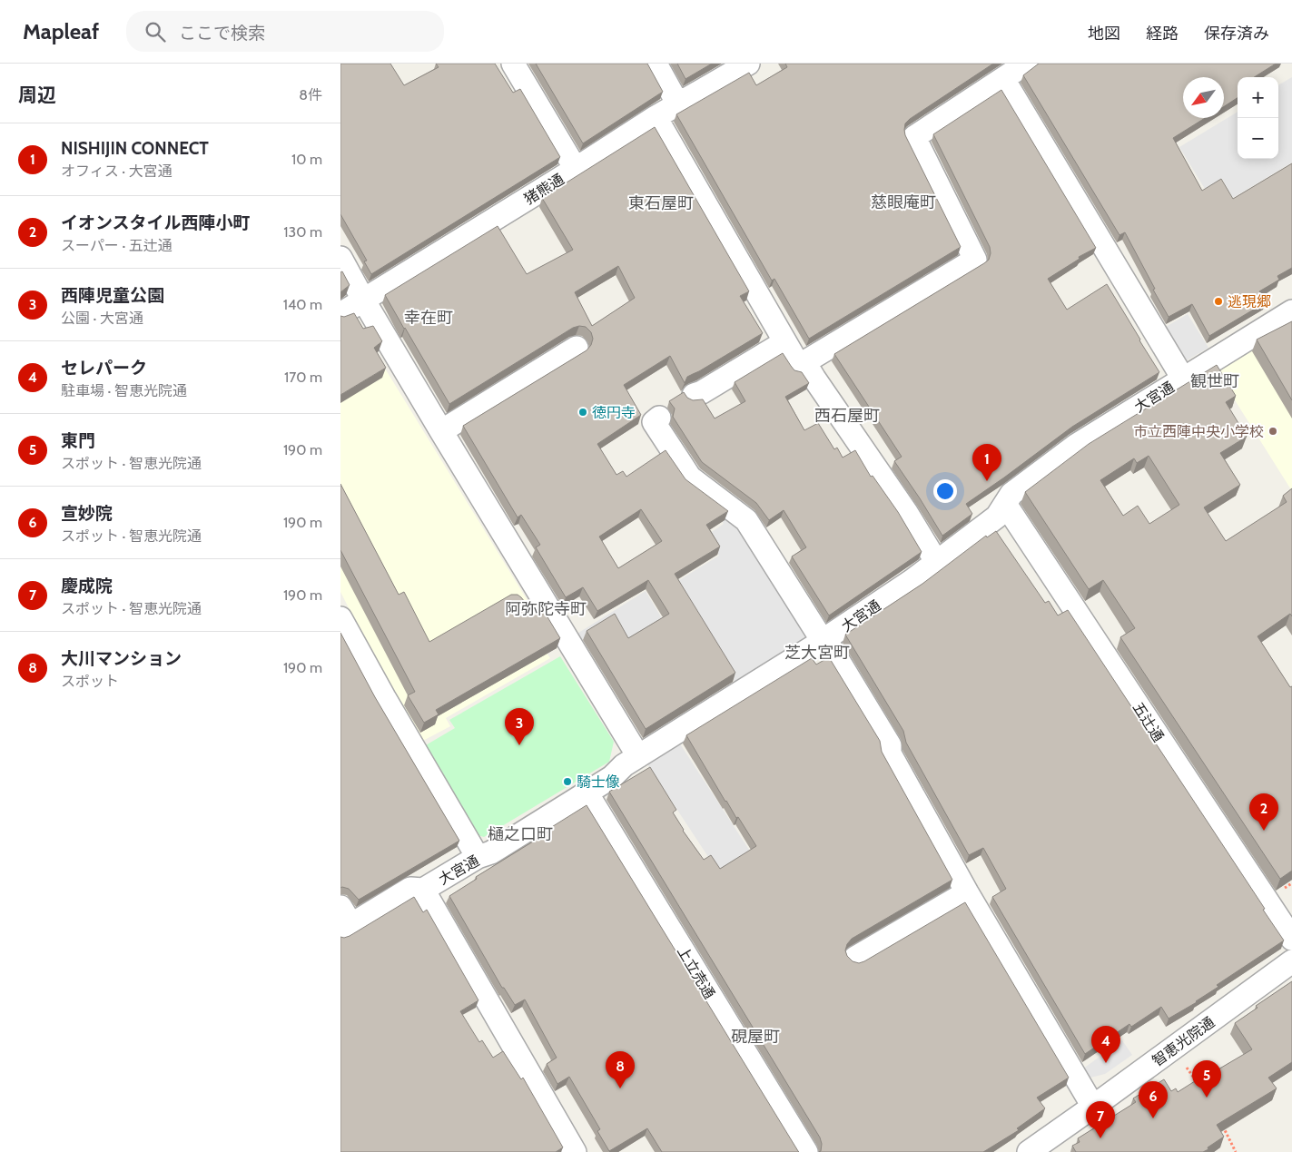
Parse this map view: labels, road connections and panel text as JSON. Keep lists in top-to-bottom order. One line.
{"streets":{"street":["猪熊通","大宮通","五辻通","上立売通","智恵光院通"]},"crossings":[["大宮通","五辻通"],["大宮通","上立売通"]],"districts":["慈眼庵町","東石屋町","幸在町","観世町","西石屋町","阿弥陀寺町","芝大宮町","樋之口町","硯屋町"],"places":["逃現郷","徳円寺","市立西陣中央小学校","騎士像"],"north":"bottom left","page":{"header":"Mapleaf","search":"ここで検索","nav":["地図","経路","保存済み"],"heading":["周辺","8件"],"map_buttons":["+","−"],"list":[{"mark":"1","name":"NISHIJIN CONNECT","note":"オフィス · 大宮通","value":"10 m"},{"mark":"2","name":"イオンスタイル西陣小町","note":"スーパー · 五辻通","value":"130 m"},{"mark":"3","name":"西陣児童公園","note":"公園 · 大宮通","value":"140 m"},{"mark":"4","name":"セレパーク","note":"駐車場 · 智恵光院通","value":"170 m"},{"mark":"5","name":"東門","note":"スポット · 智恵光院通","value":"190 m"},{"mark":"6","name":"宣妙院","note":"スポット · 智恵光院通","value":"190 m"},{"mark":"7","name":"慶成院","note":"スポット · 智恵光院通","value":"190 m"},{"mark":"8","name":"大川マンション","note":"スポット","value":"190 m"}],"pins":["1","3","2","4","8","5","6","7"]}}
